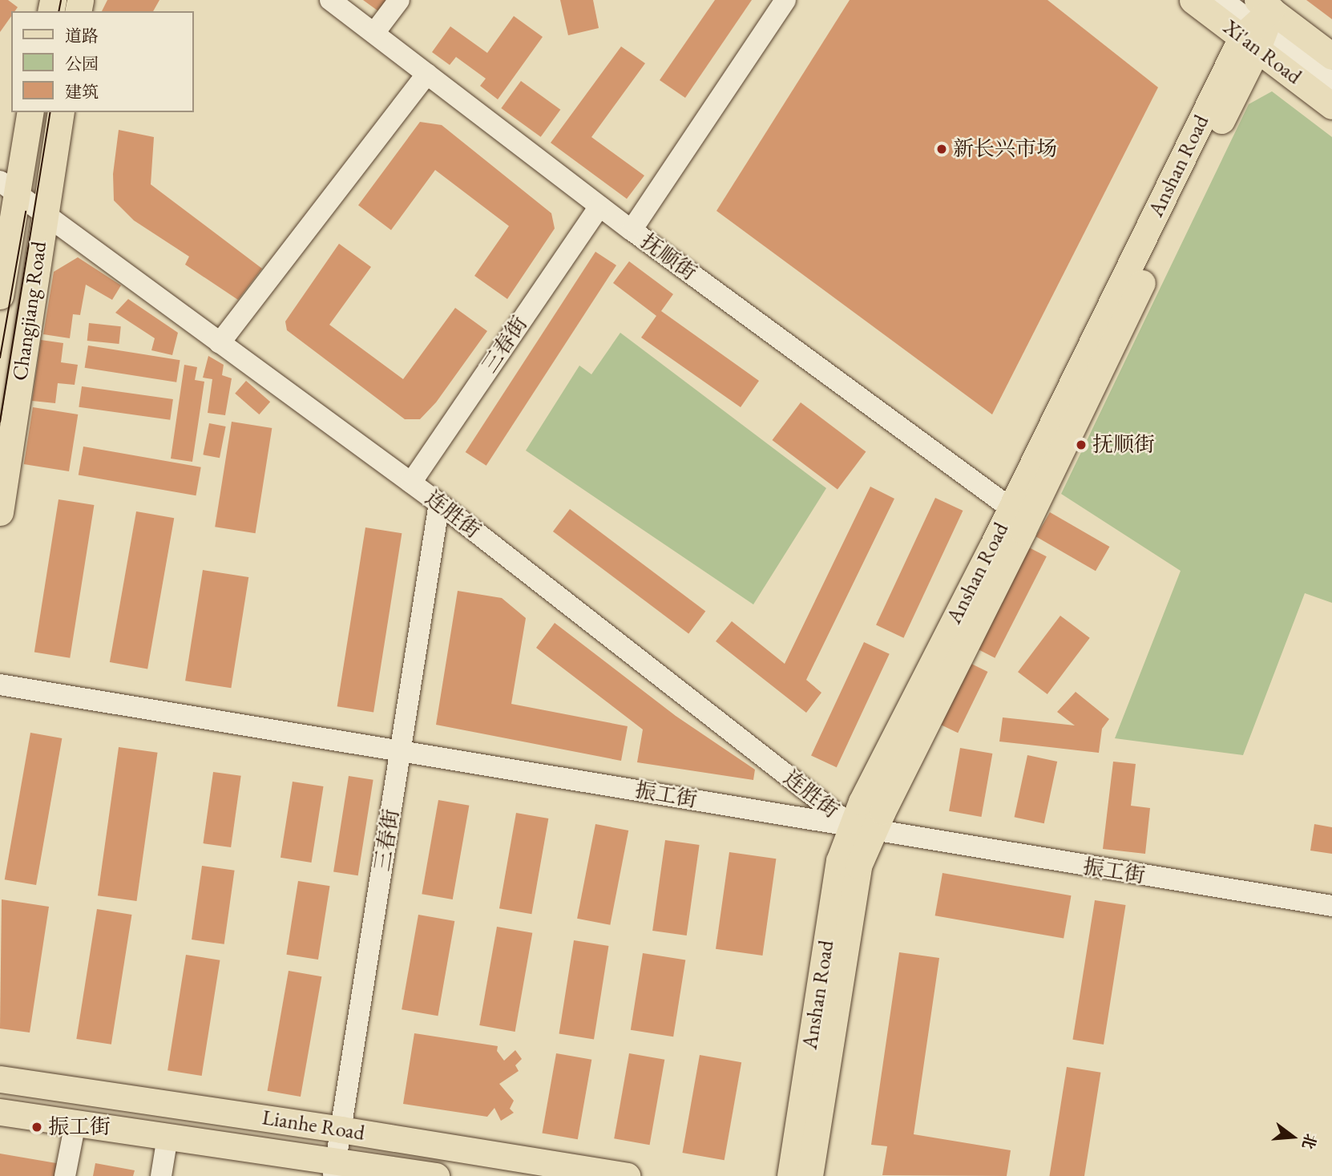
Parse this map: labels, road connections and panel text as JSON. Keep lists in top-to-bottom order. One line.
{"streets":{"main road":["Xi'an Road","Anshan Road","Changjiang Road","Lianhe Road"],"street":["抚顺街","三春街","连胜街","振工街"]},"crossings":[["Xi'an Road","Anshan Road"],["Anshan Road","抚顺街"],["Anshan Road","连胜街"],["Anshan Road","振工街"],["抚顺街","三春街"],["Changjiang Road","连胜街"],["三春街","连胜街"],["三春街","振工街"],["三春街","Lianhe Road"],["连胜街","振工街"]],"places":["新长兴市场","抚顺街","振工街"],"legend":["道路","公园","建筑"],"north":"right"}
